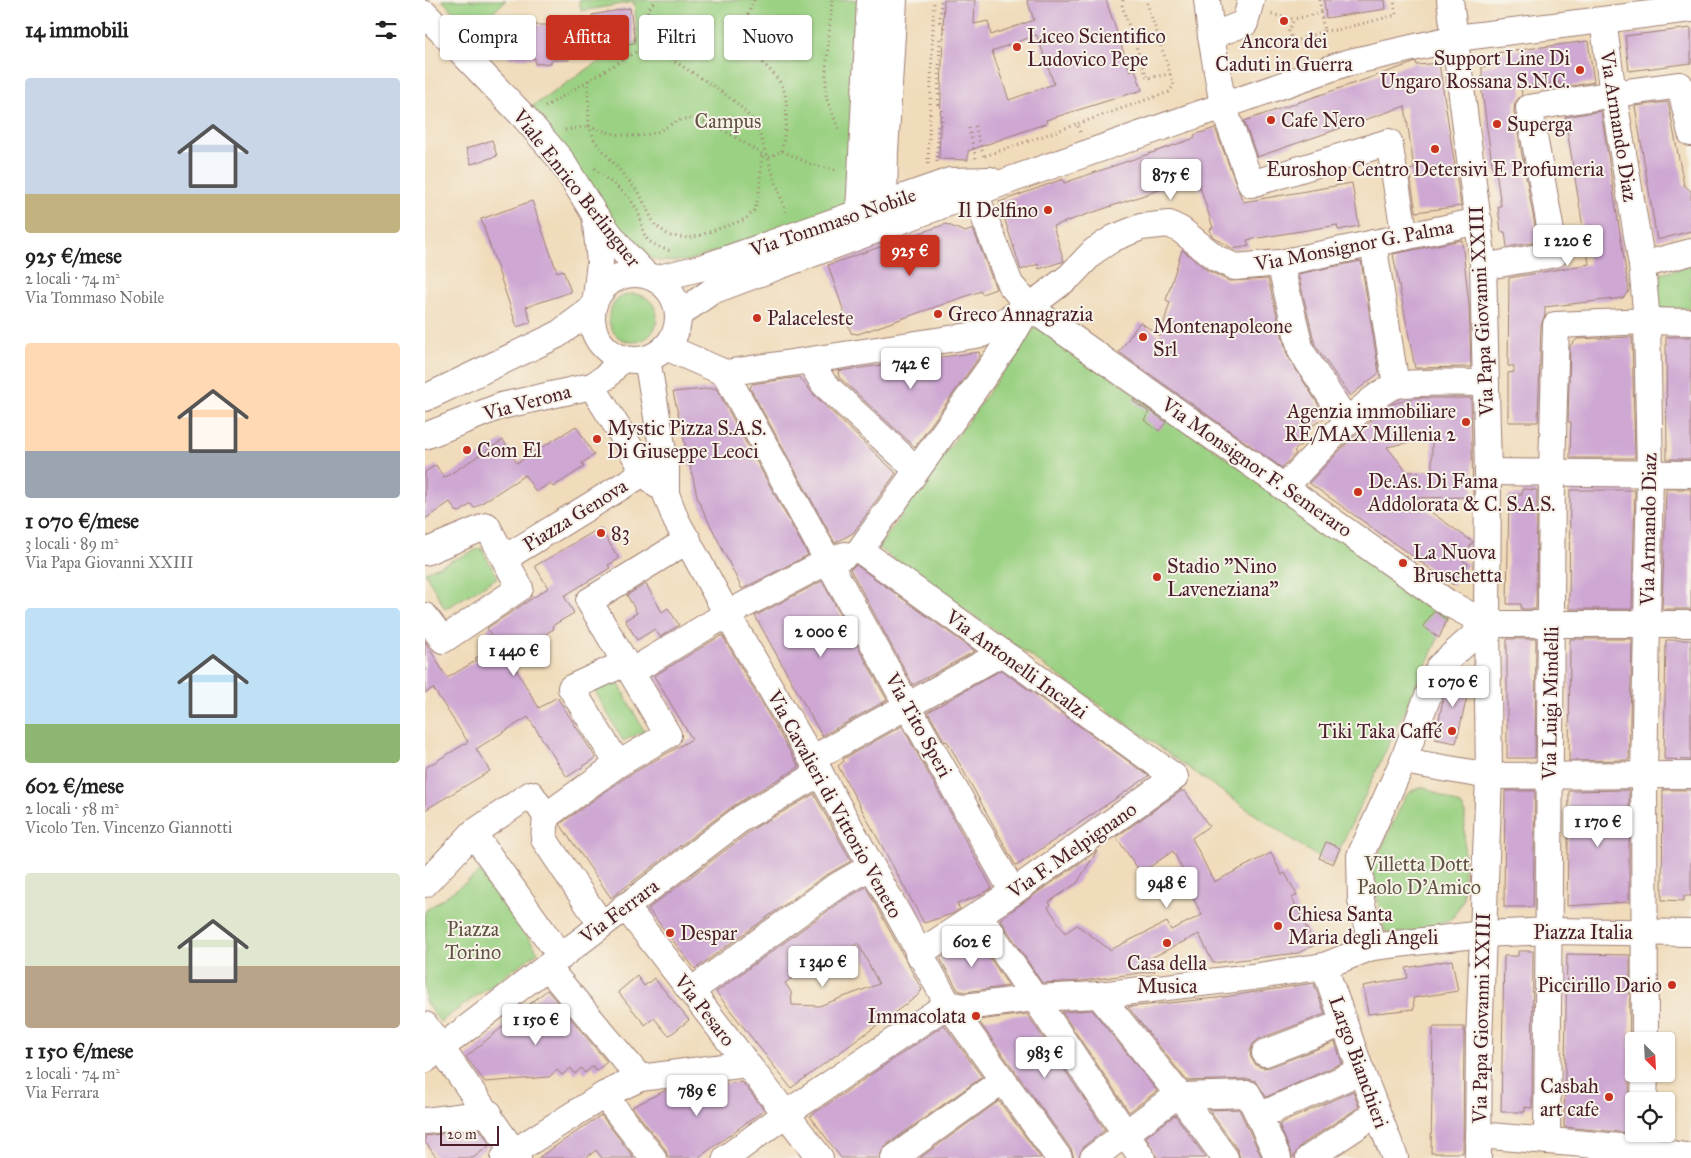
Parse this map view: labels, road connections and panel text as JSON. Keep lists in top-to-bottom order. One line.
{"streets":{"street":["Via Armando Diaz","Viale Enrico Berlinguer","Via Tommaso Nobile","Via Monsignor G. Palma","Via Papa Giovanni XXIII","Via Verona","Via Monsignor F. Semeraro","Piazza Genova","Via Antonelli Incalzi","Via Luigi Mindelli","Via Tito Speri","Via Cavalieri di Vittorio Veneto","Via F. Melpignano","Via Ferrara","Piazza Italia","Via Pesaro","Largo Bianchieri"]},"crossings":[["Via Armando Diaz","Via Tommaso Nobile"],["Via Armando Diaz","Via Luigi Mindelli"],["Via Armando Diaz","Piazza Italia"],["Viale Enrico Berlinguer","Via Tommaso Nobile"],["Viale Enrico Berlinguer","Via Verona"],["Viale Enrico Berlinguer","Via Cavalieri di Vittorio Veneto"],["Via Tommaso Nobile","Via Papa Giovanni XXIII"],["Via Tommaso Nobile","Via Verona"],["Via Tommaso Nobile","Via Monsignor F. Semeraro"],["Via Tommaso Nobile","Via Cavalieri di Vittorio Veneto"],["Via Monsignor G. Palma","Via Papa Giovanni XXIII"],["Via Monsignor G. Palma","Via Monsignor F. Semeraro"],["Via Monsignor G. Palma","Via Antonelli Incalzi"],["Via Monsignor G. Palma","Via Tito Speri"],["Via Papa Giovanni XXIII","Via Monsignor F. Semeraro"],["Via Papa Giovanni XXIII","Piazza Italia"],["Via Verona","Via Cavalieri di Vittorio Veneto"],["Piazza Genova","Via Cavalieri di Vittorio Veneto"],["Via Antonelli Incalzi","Via F. Melpignano"],["Via Antonelli Incalzi","Via Ferrara"],["Via Luigi Mindelli","Piazza Italia"],["Via Tito Speri","Via F. Melpignano"],["Via Tito Speri","Via Ferrara"],["Via Cavalieri di Vittorio Veneto","Via F. Melpignano"],["Via Cavalieri di Vittorio Veneto","Via Ferrara"],["Via Cavalieri di Vittorio Veneto","Piazza Italia"],["Via Ferrara","Via Pesaro"],["Piazza Italia","Largo Bianchieri"]],"parks":["Campus","Villetta Dott. Paolo D'Amico","Piazza Torino"],"places":["Ancora dei Caduti in Guerra","Liceo Scientifico Ludovico Pepe","Support Line Di Ungaro Rossana S.N.C.","Cafe Nero","Superga","Euroshop Centro Detersivi E Profumeria","Il Delfino","Greco Annagrazia","Palaceleste","Montenapoleone Srl","Agenzia immobiliare RE/MAX Millenia 2","Mystic Pizza S.A.S. Di Giuseppe Leoci","Com El","De.As. Di Fama Addolorata & C. S.A.S.","83","La Nuova Bruschetta","Stadio \"Nino Laveneziana\"","Tiki Taka Caffé","Chiesa Santa Maria degli Angeli","Despar","Casa della Musica","Piccirillo Dario","Immacolata","Casbah art cafe"],"scale_bar":"20 m","north":"bottom right","page":{"heading":"14 immobili","chip":["Compra","Affitta","Filtri","Nuovo"],"list":[{"name":"925 €/mese","note":"2 locali · 74 m² · Via Tommaso Nobile"},{"name":"1 070 €/mese","note":"3 locali · 89 m² · Via Papa Giovanni XXIII"},{"name":"602 €/mese","note":"2 locali · 58 m² · Vicolo Ten. Vincenzo Giannotti"},{"name":"1 150 €/mese","note":"2 locali · 74 m² · Via Ferrara"}],"price":["875 €","1 220 €","925 €","742 €","2 000 €","1 440 €","1 070 €","1 170 €","948 €","602 €","1 340 €","1 150 €","983 €","789 €"],"scale":"20 m"}}
